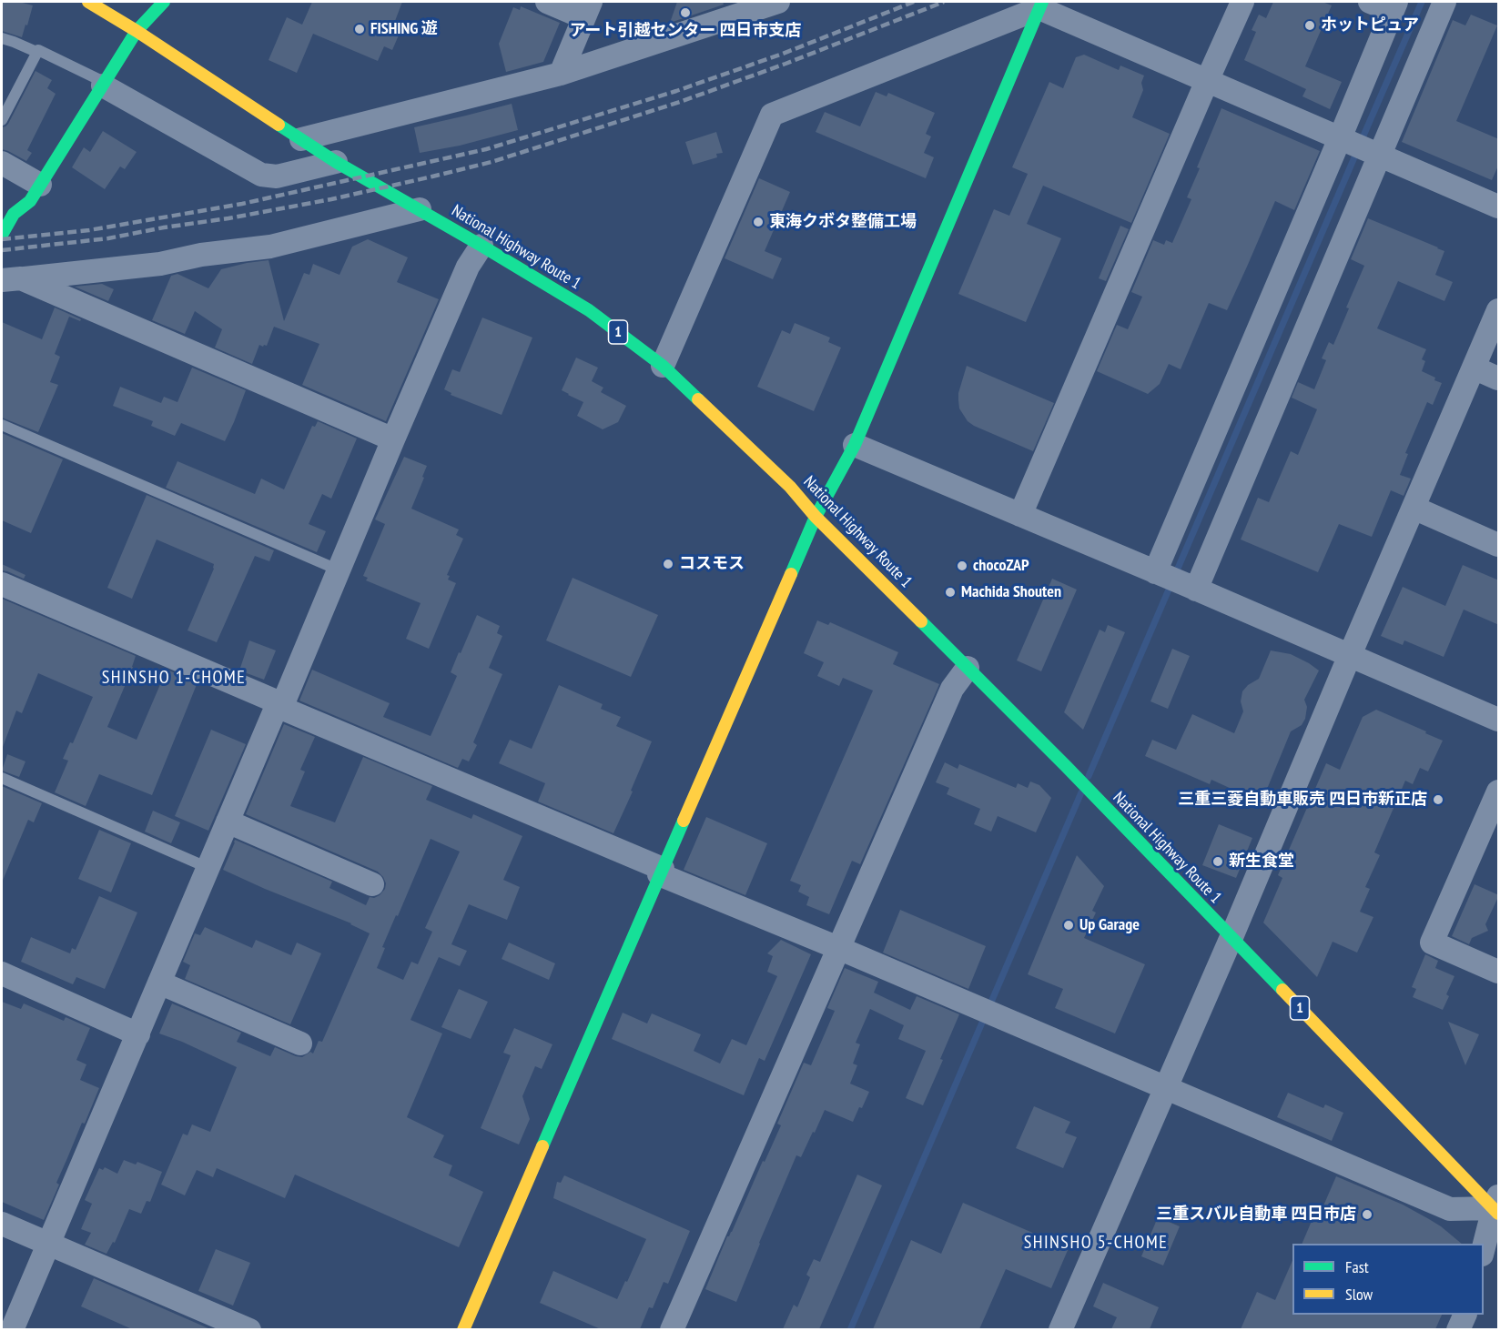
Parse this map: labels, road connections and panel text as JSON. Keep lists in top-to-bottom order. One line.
{"streets":{"main road":["National Highway Route 1","1"]},"districts":["SHINSHO 1-CHOME","SHINSHO 5-CHOME"],"places":["アート引越センター 四日市支店","ホットピュア","FISHING 遊","東海クボタ整備工場","コスモス","chocoZAP","Machida Shouten","三重三菱自動車販売 四日市新正店","新生食堂","Up Garage","三重スバル自動車 四日市店"],"legend":["Fast","Slow"]}
